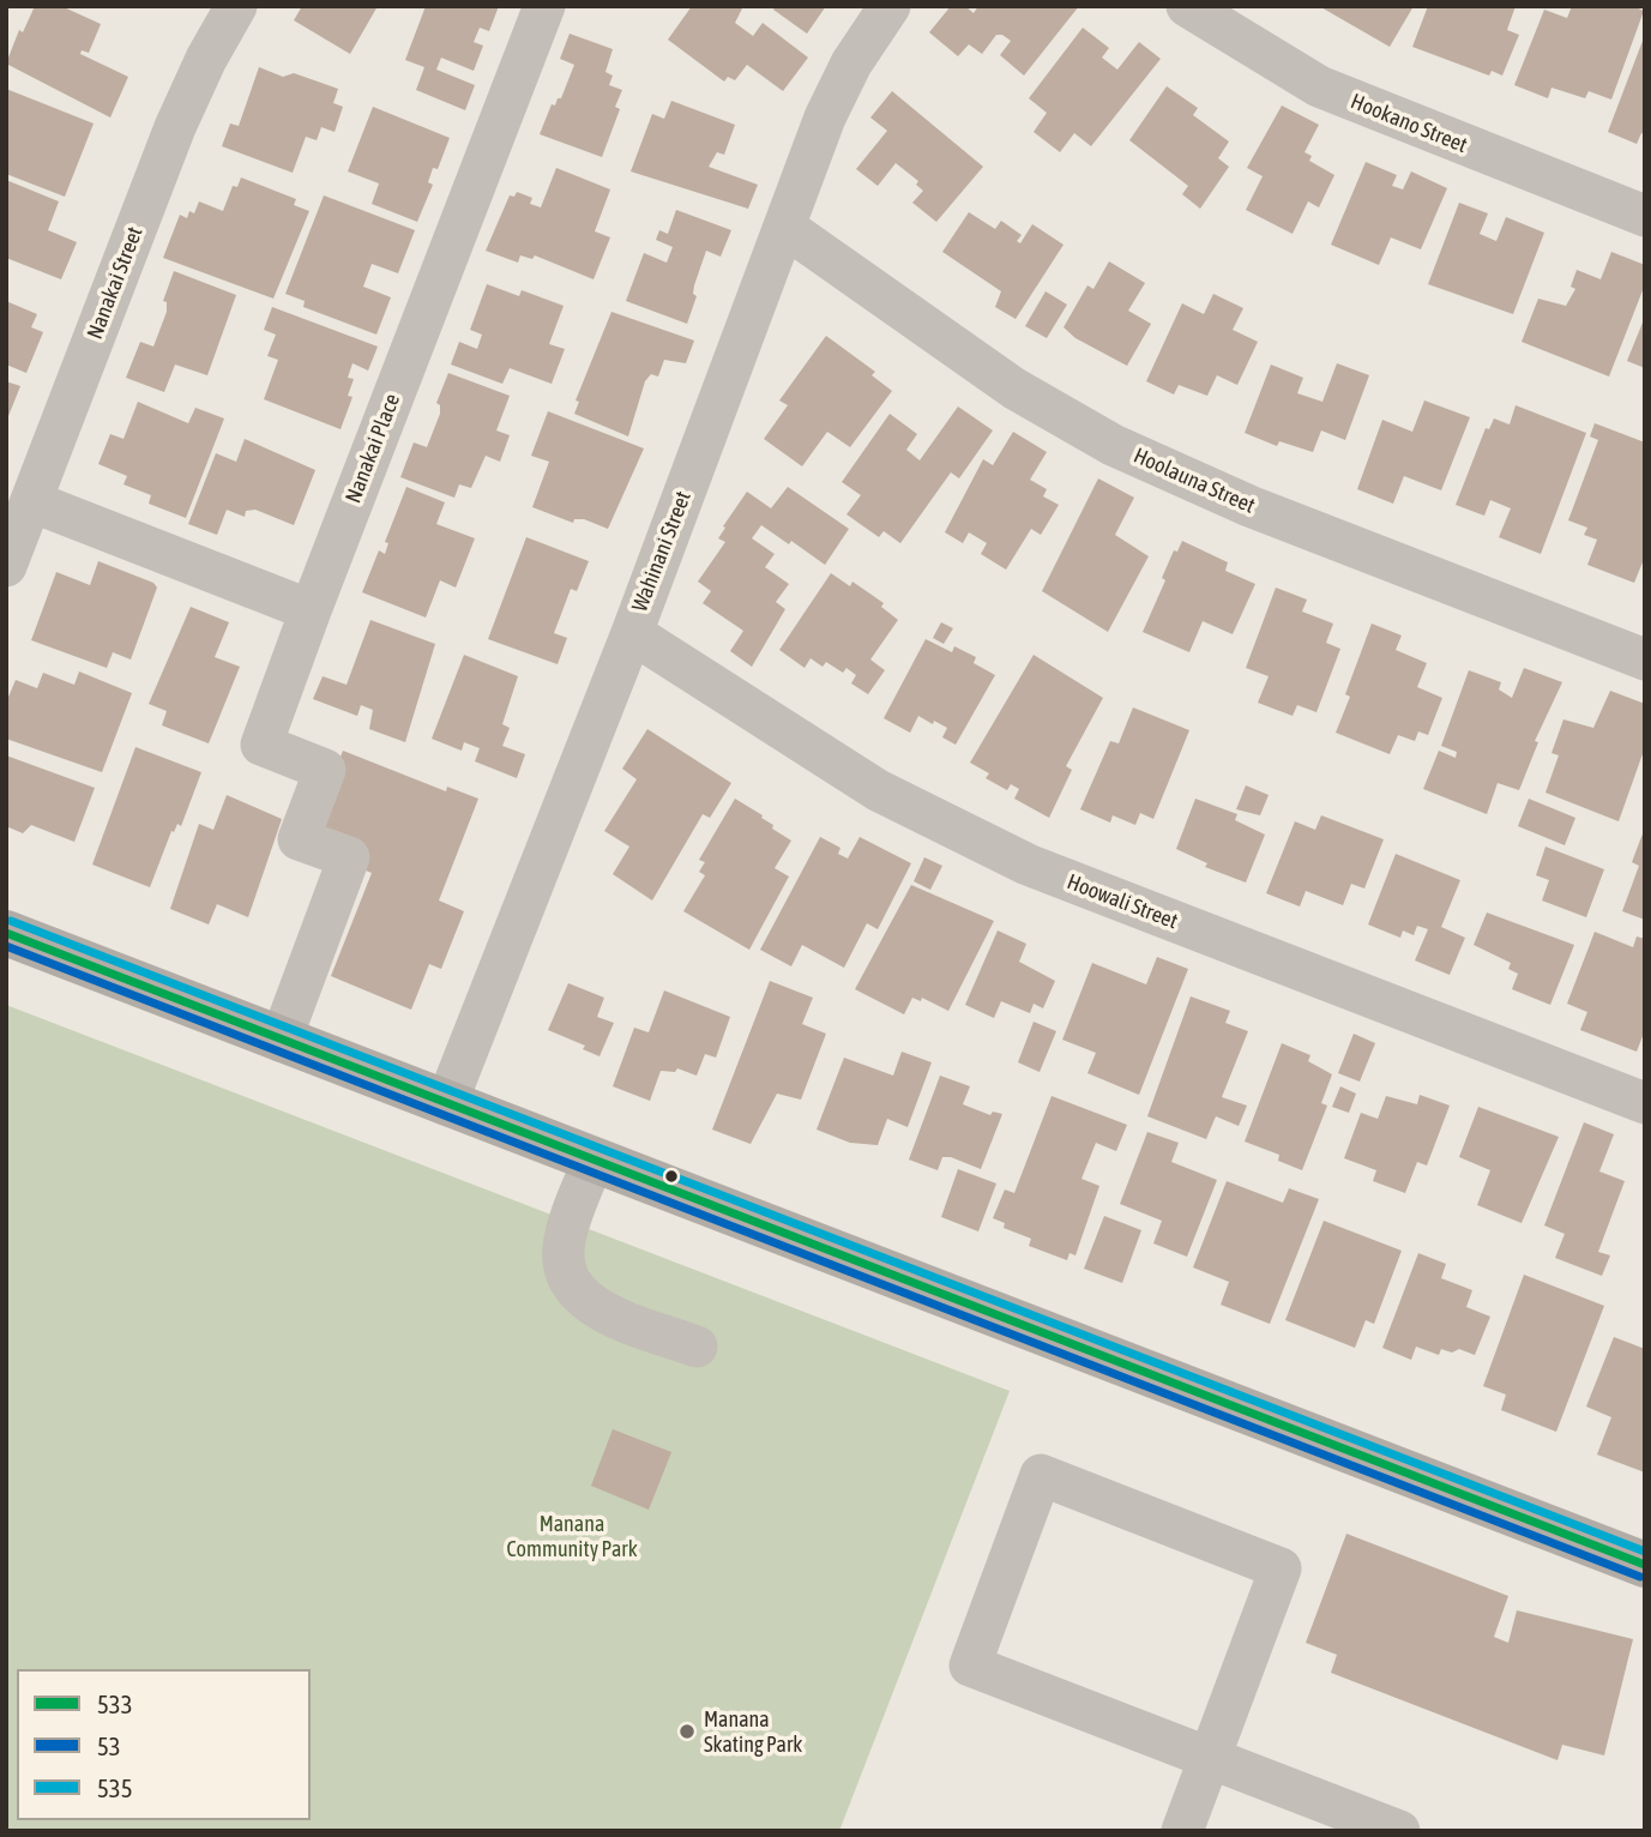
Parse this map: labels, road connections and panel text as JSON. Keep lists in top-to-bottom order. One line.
{"streets":{"street":["Hookano Street","Nanakai Street","Nanakai Place","Hoolauna Street","Wahinani Street","Hoowali Street"]},"crossings":[["Hoolauna Street","Wahinani Street"],["Wahinani Street","Hoowali Street"]],"parks":["Manana Community Park"],"places":["Manana Skating Park"],"lines":["transit line 535","transit line 533","transit line 53"],"legend":["533","53","535"]}
